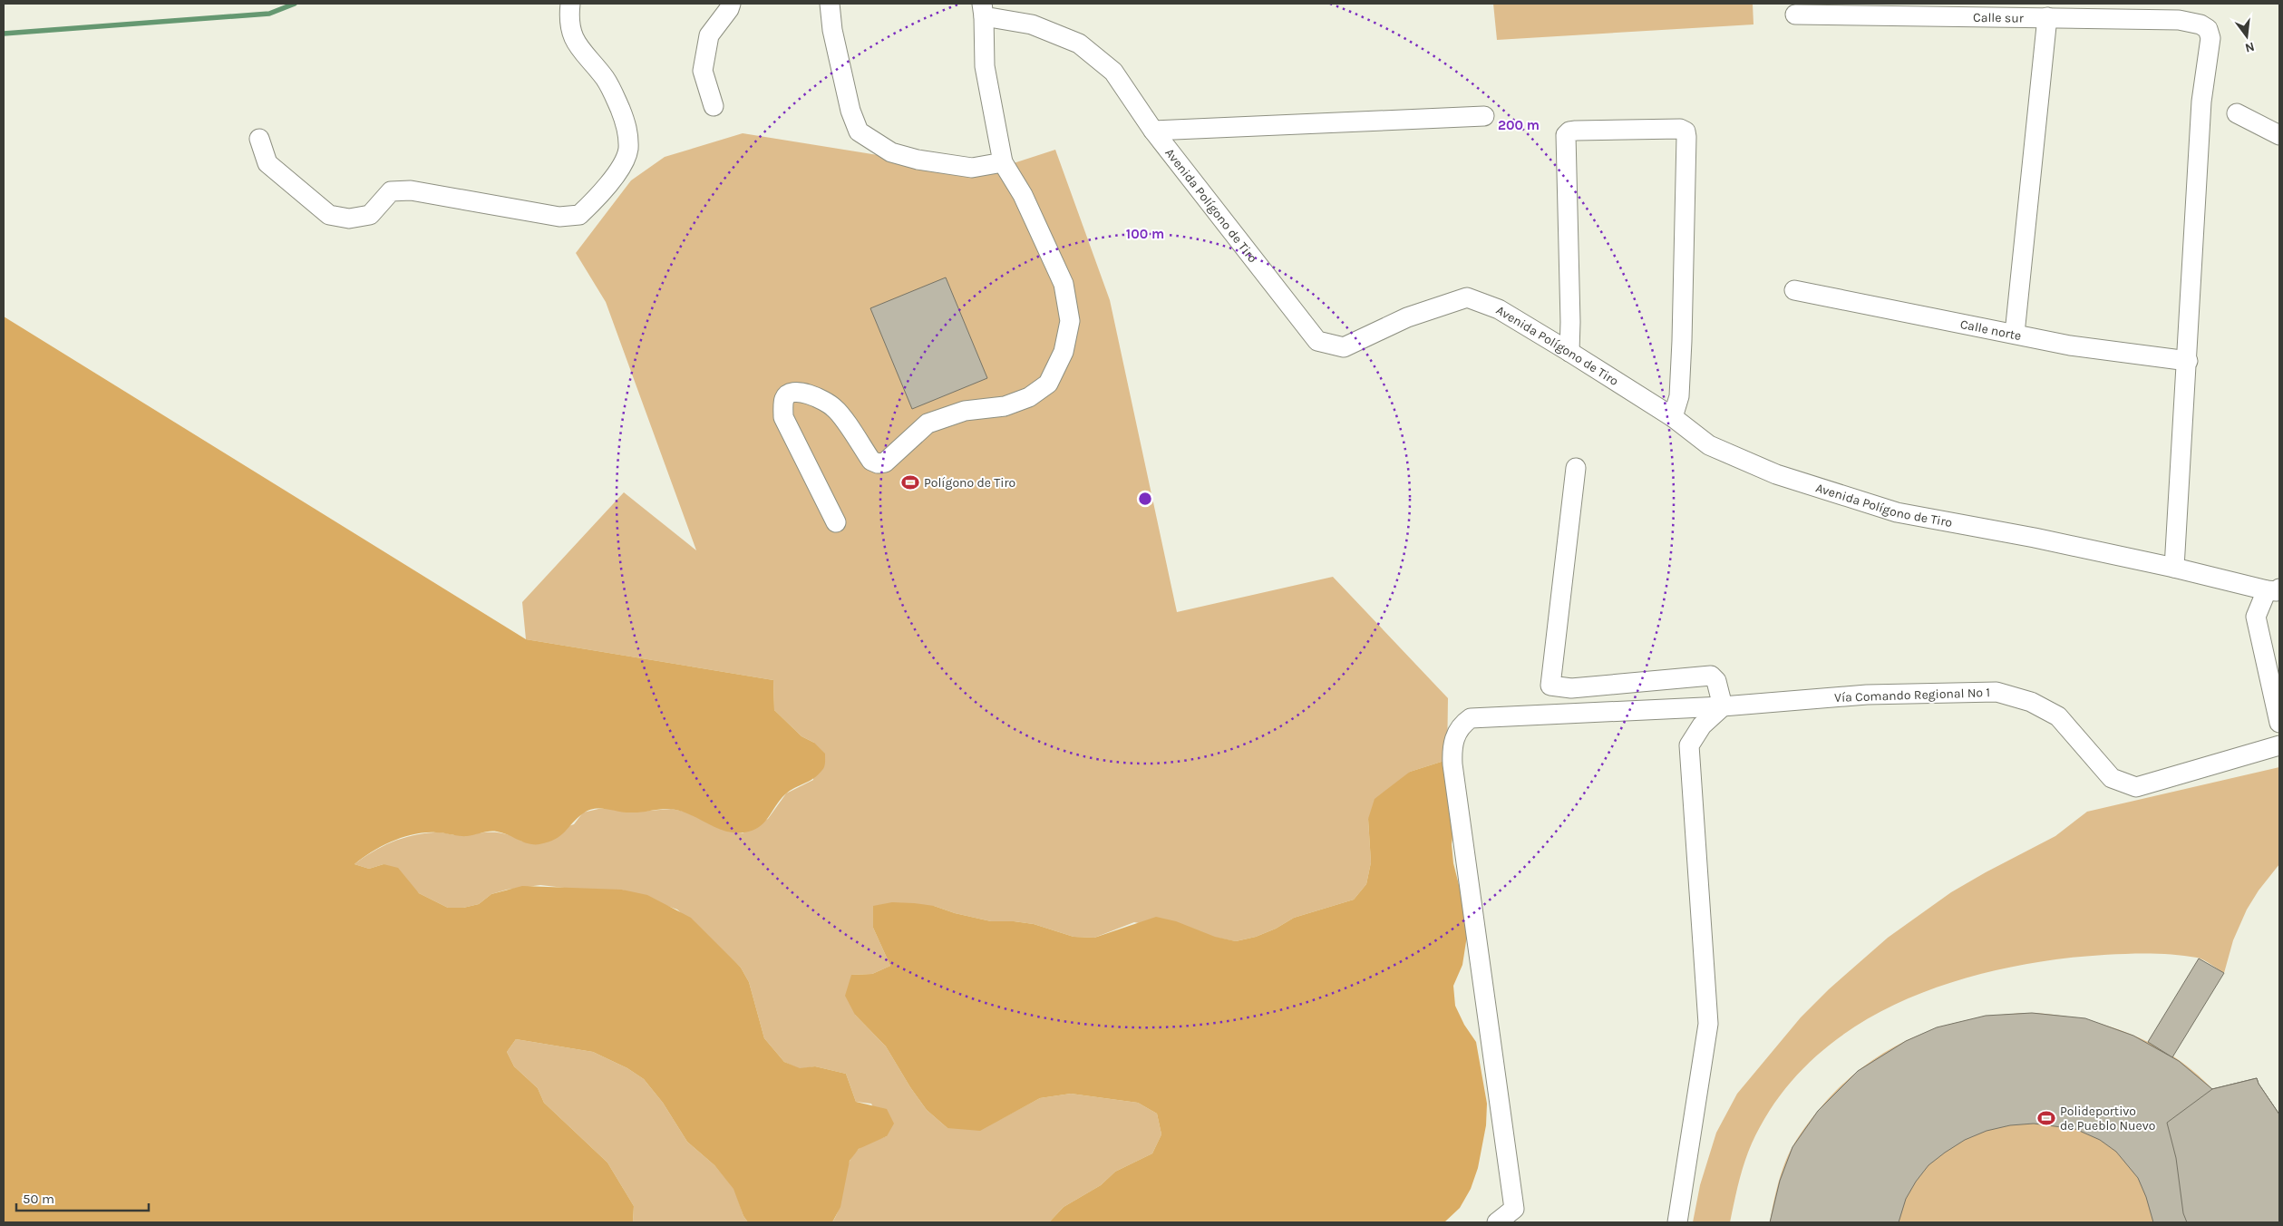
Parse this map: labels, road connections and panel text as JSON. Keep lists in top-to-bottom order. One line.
{"streets":{"street":["Calle sur","Avenida Polígono de Tiro","Calle norte","Vía Comando Regional Nº 1"]},"crossings":[["Calle sur","Calle norte"]],"places":{"sports":["Polígono de Tiro","Polideportivo de Pueblo Nuevo"]},"scale_bar":"50 m","north":"bottom","rings":["200 m","100 m"]}
